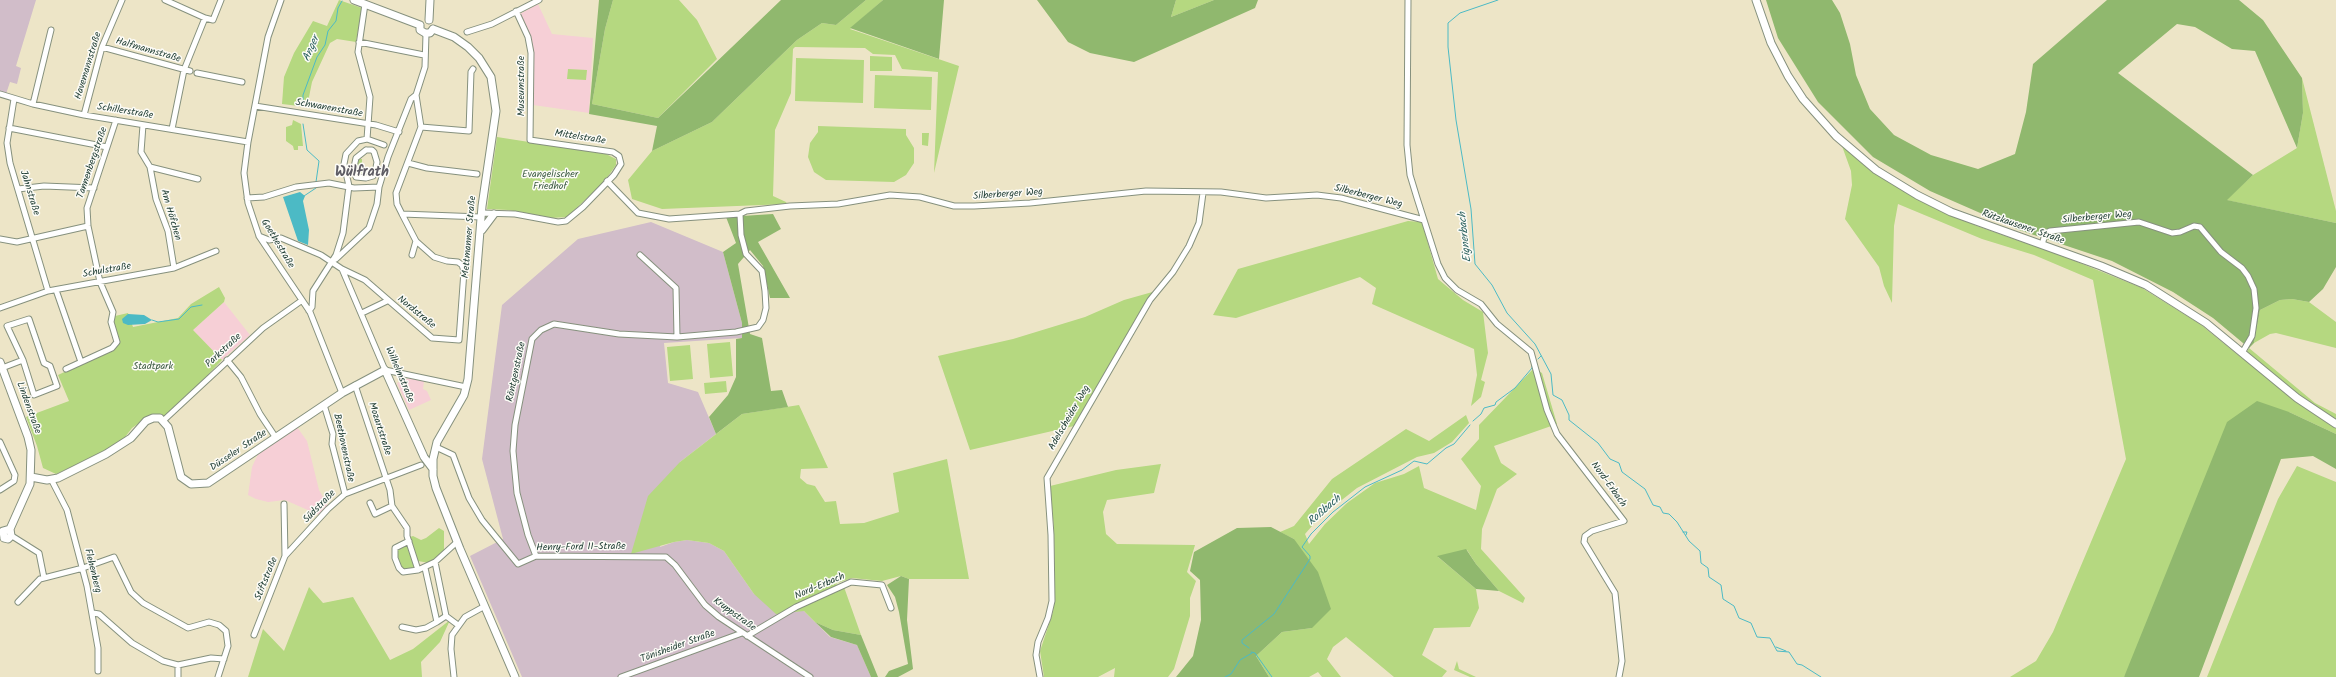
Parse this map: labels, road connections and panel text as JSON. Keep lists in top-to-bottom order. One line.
{"streets":{"main road":["Rützkausener Straße","Mettmanner Straße","Wilhelmstraße","Lindenstraße","Düsseler Straße"],"street":["Halfmannstraße","Havemannstraße","Museumstraße","Schwanenstraße","Schillerstraße","Mittelstraße","Tannenbergstraße","Jahnstraße","Silberberger Weg","Am Höfchen","Goethestraße","Schulstraße","Nordstraße","Parkstraße","Röntgenstraße","Adelscheider Weg","Mozartstraße","Beethovenstraße","Nord-Erbach","Südstraße","Henry-Ford II-Straße","Flehenberg","Stiftstraße","Kruppstraße","Tönisheider Straße"]},"crossings":[["Halfmannstraße","Havemannstraße"],["Havemannstraße","Schillerstraße"],["Museumstraße","Mittelstraße"],["Schwanenstraße","Goethestraße"],["Schillerstraße","Tannenbergstraße"],["Schillerstraße","Jahnstraße"],["Schillerstraße","Am Höfchen"],["Schillerstraße","Goethestraße"],["Mittelstraße","Silberberger Weg"],["Mittelstraße","Mettmanner Straße"],["Tannenbergstraße","Schulstraße"],["Jahnstraße","Schulstraße"],["Silberberger Weg","Rützkausener Straße"],["Silberberger Weg","Röntgenstraße"],["Silberberger Weg","Adelscheider Weg"],["Silberberger Weg","Nord-Erbach"],["Am Höfchen","Schulstraße"],["Mettmanner Straße","Wilhelmstraße"],["Mettmanner Straße","Henry-Ford II-Straße"],["Goethestraße","Parkstraße"],["Goethestraße","Düsseler Straße"],["Nordstraße","Wilhelmstraße"],["Parkstraße","Düsseler Straße"],["Röntgenstraße","Henry-Ford II-Straße"],["Wilhelmstraße","Düsseler Straße"],["Mozartstraße","Düsseler Straße"],["Mozartstraße","Südstraße"],["Beethovenstraße","Düsseler Straße"],["Beethovenstraße","Südstraße"],["Nord-Erbach","Kruppstraße"],["Nord-Erbach","Tönisheider Straße"],["Südstraße","Stiftstraße"],["Henry-Ford II-Straße","Kruppstraße"],["Kruppstraße","Tönisheider Straße"]],"districts":["Wülfrath"],"water":["Anger","Eignerbach","Roßbach"],"parks":["Evangelischer Friedhof","Stadtpark"]}
